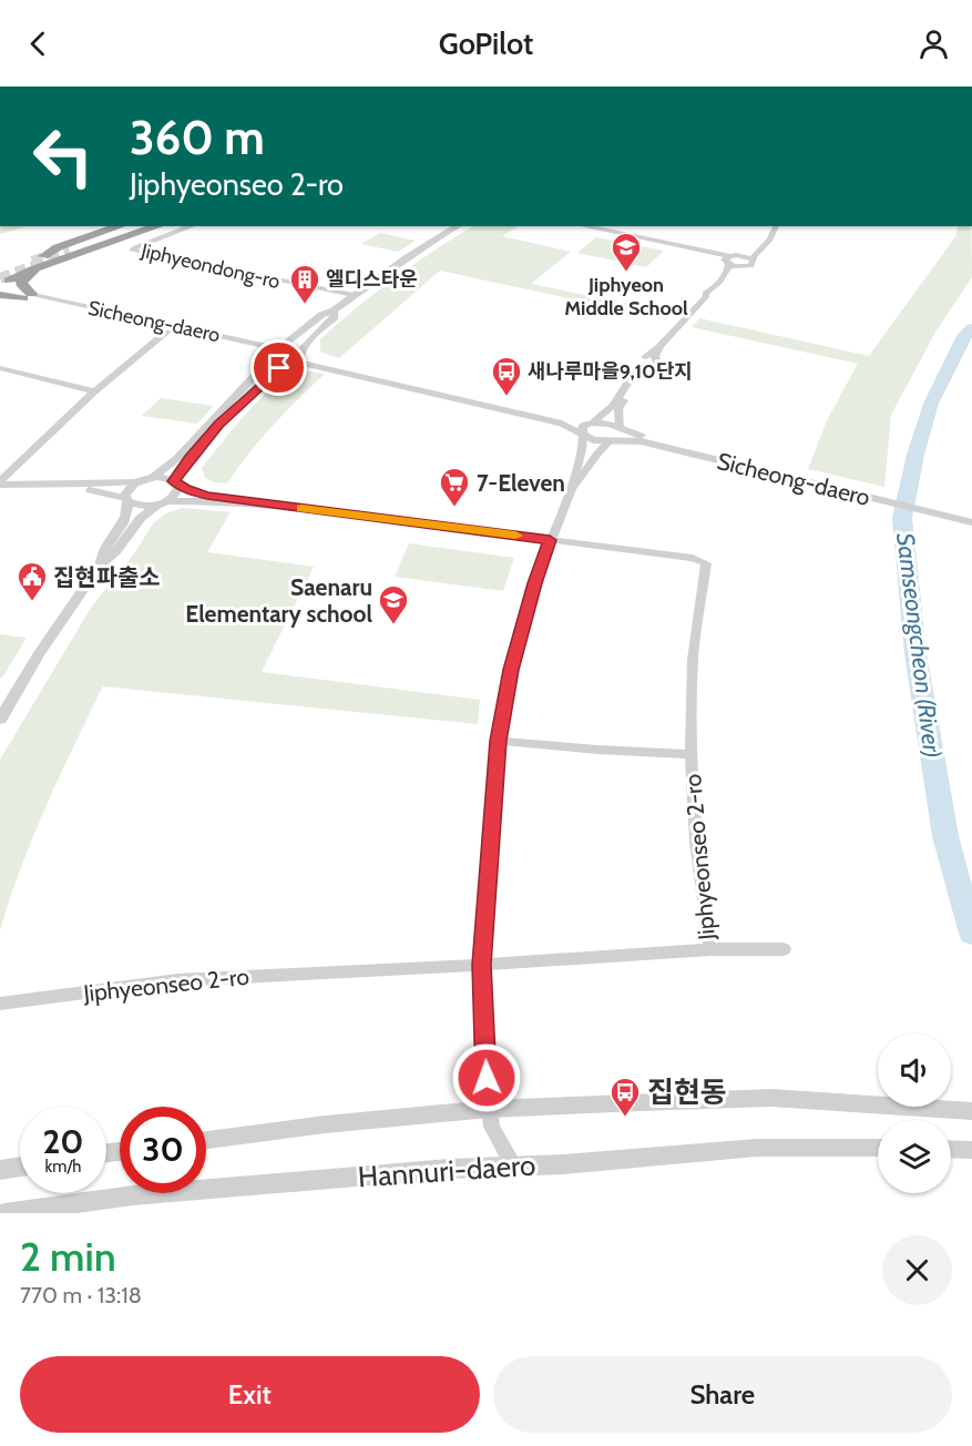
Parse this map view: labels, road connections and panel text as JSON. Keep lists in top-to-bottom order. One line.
{"streets":{"street":["Jiphyeondong-ro","Sicheong-daero","Jiphyeonseo 2-ro","Hannuri-daero"]},"water":["Samseongcheon (River)"],"places":{"school or university":["Jiphyeon Middle School","Saenaru Elementary school"],"building":["엘디스타운"],"bus stop":["새나루마을9,10단지","집현동"],"supermarket":["7-Eleven"],"public building":["집현파출소"]},"page":{"header":"GoPilot","turn":["360 m","Jiphyeonseo 2-ro"],"speed":"20 km/h","limit":"30","heading":["2 min","770 m · 13:18"],"buttons":["Exit","Share"]}}
